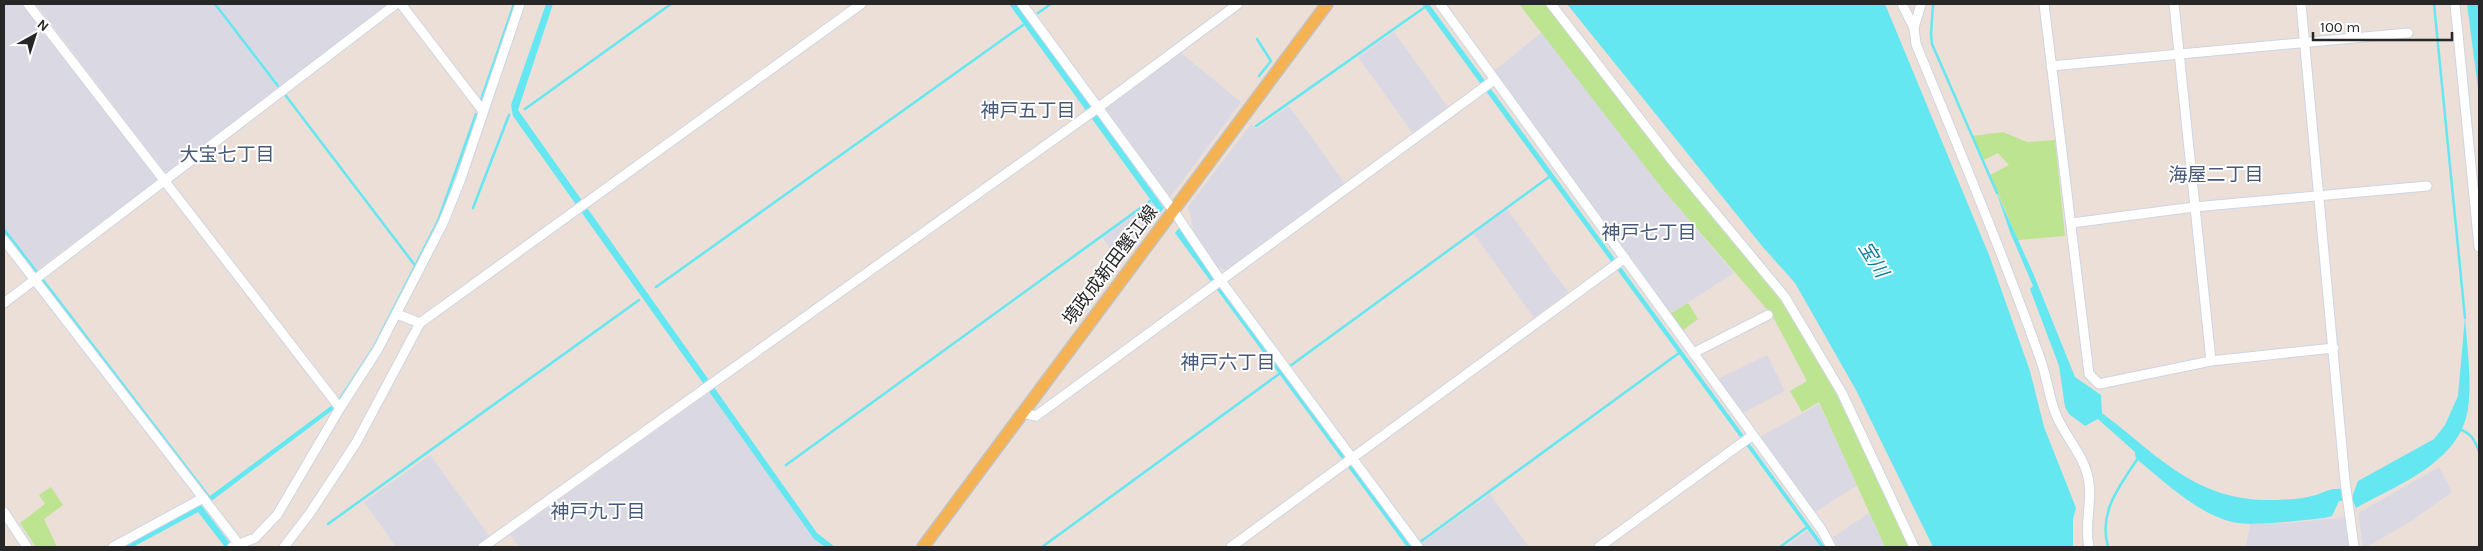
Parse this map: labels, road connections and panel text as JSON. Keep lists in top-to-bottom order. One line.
{"streets":{"main road":["境政成新田蟹江線"]},"districts":["神戸五丁目","大宝七丁目","海屋二丁目","神戸七丁目","神戸六丁目","神戸九丁目"],"water":["宝川"],"scale_bar":"100 m","north":"top right"}
